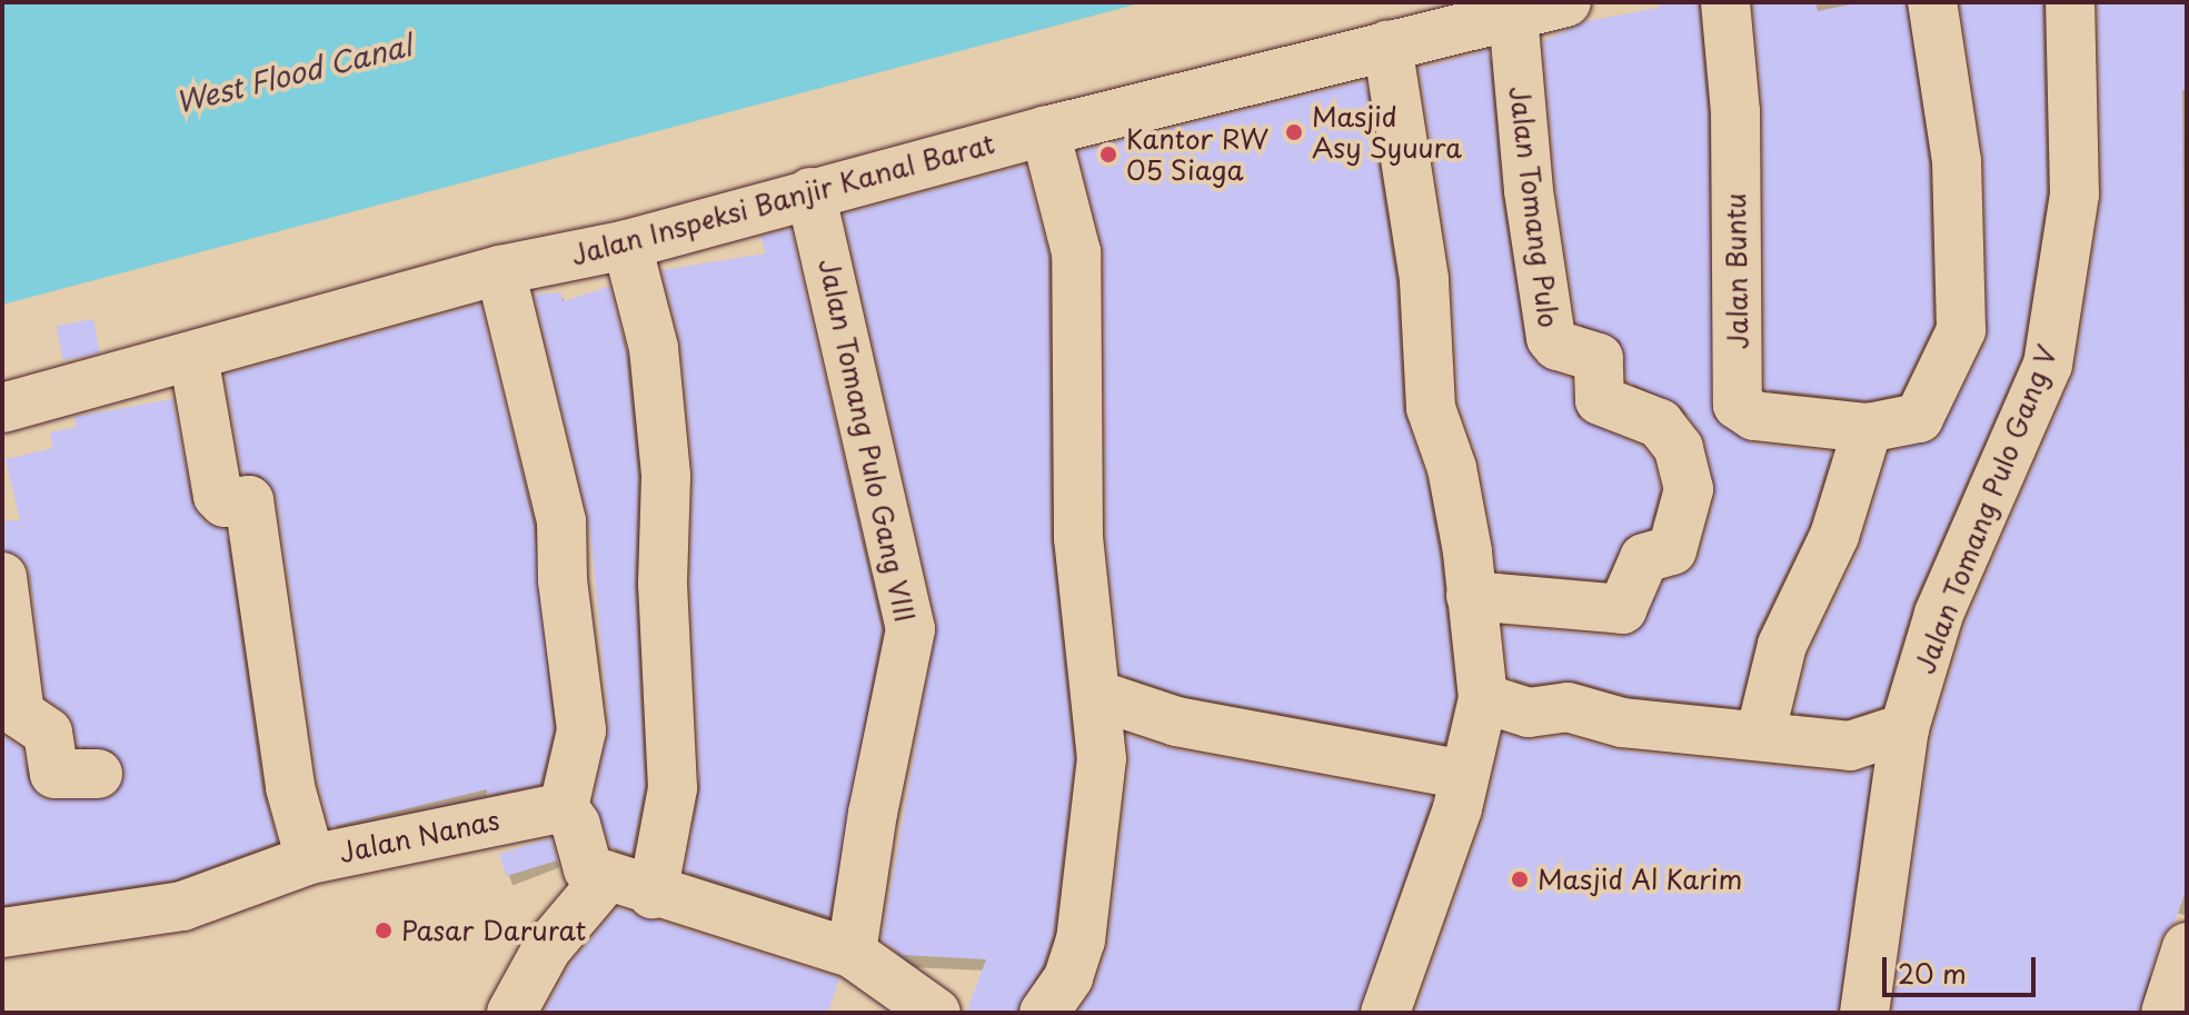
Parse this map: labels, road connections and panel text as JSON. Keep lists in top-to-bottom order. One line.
{"streets":{"street":["Jalan Inspeksi Banjir Kanal Barat","Jalan Tomang Pulo","Jalan Buntu","Jalan Tomang Pulo Gang VIII","Jalan Tomang Pulo Gang V","Jalan Nanas"]},"crossings":[["Jalan Inspeksi Banjir Kanal Barat","Jalan Tomang Pulo"],["Jalan Inspeksi Banjir Kanal Barat","Jalan Tomang Pulo Gang VIII"],["Jalan Inspeksi Banjir Kanal Barat","Jalan Nanas"]],"water":["West Flood Canal"],"places":["Masjid Asy Syuura","Kantor RW 05 Siaga","Masjid Al Karim","Pasar Darurat"],"scale_bar":"20 m"}
